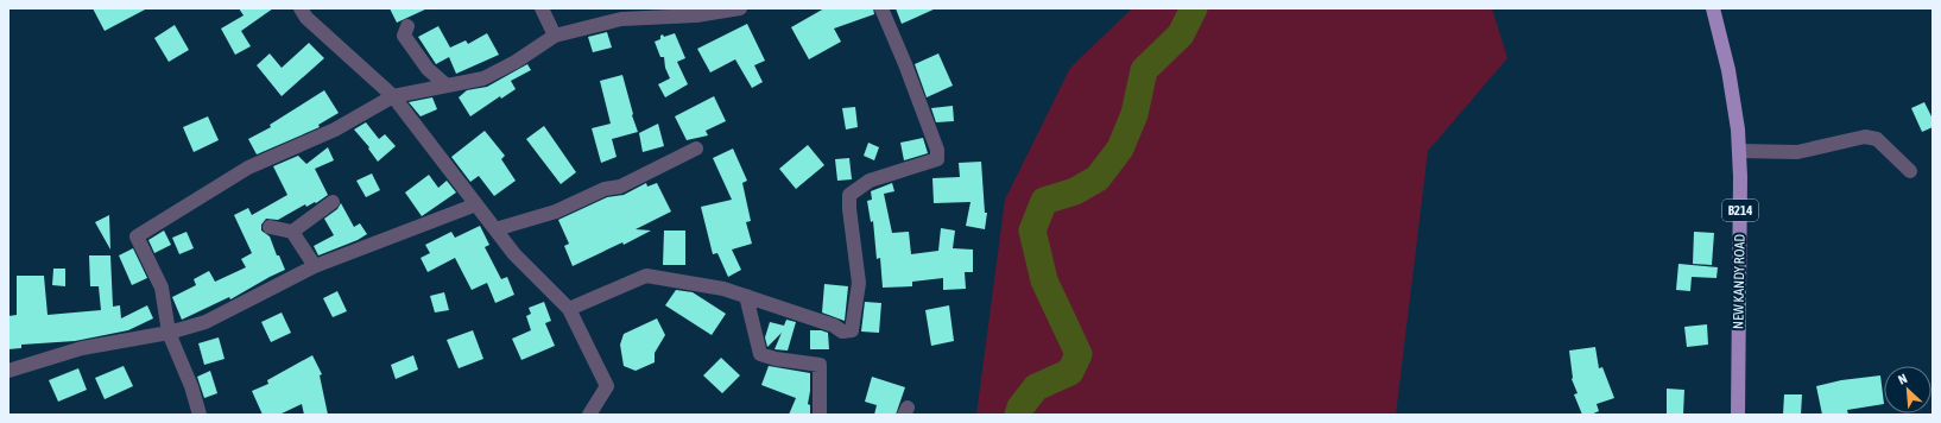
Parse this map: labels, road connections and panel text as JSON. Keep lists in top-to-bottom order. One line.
{"streets":{"main road":["B214","NEW KANDY ROAD"]},"north":"top left"}
